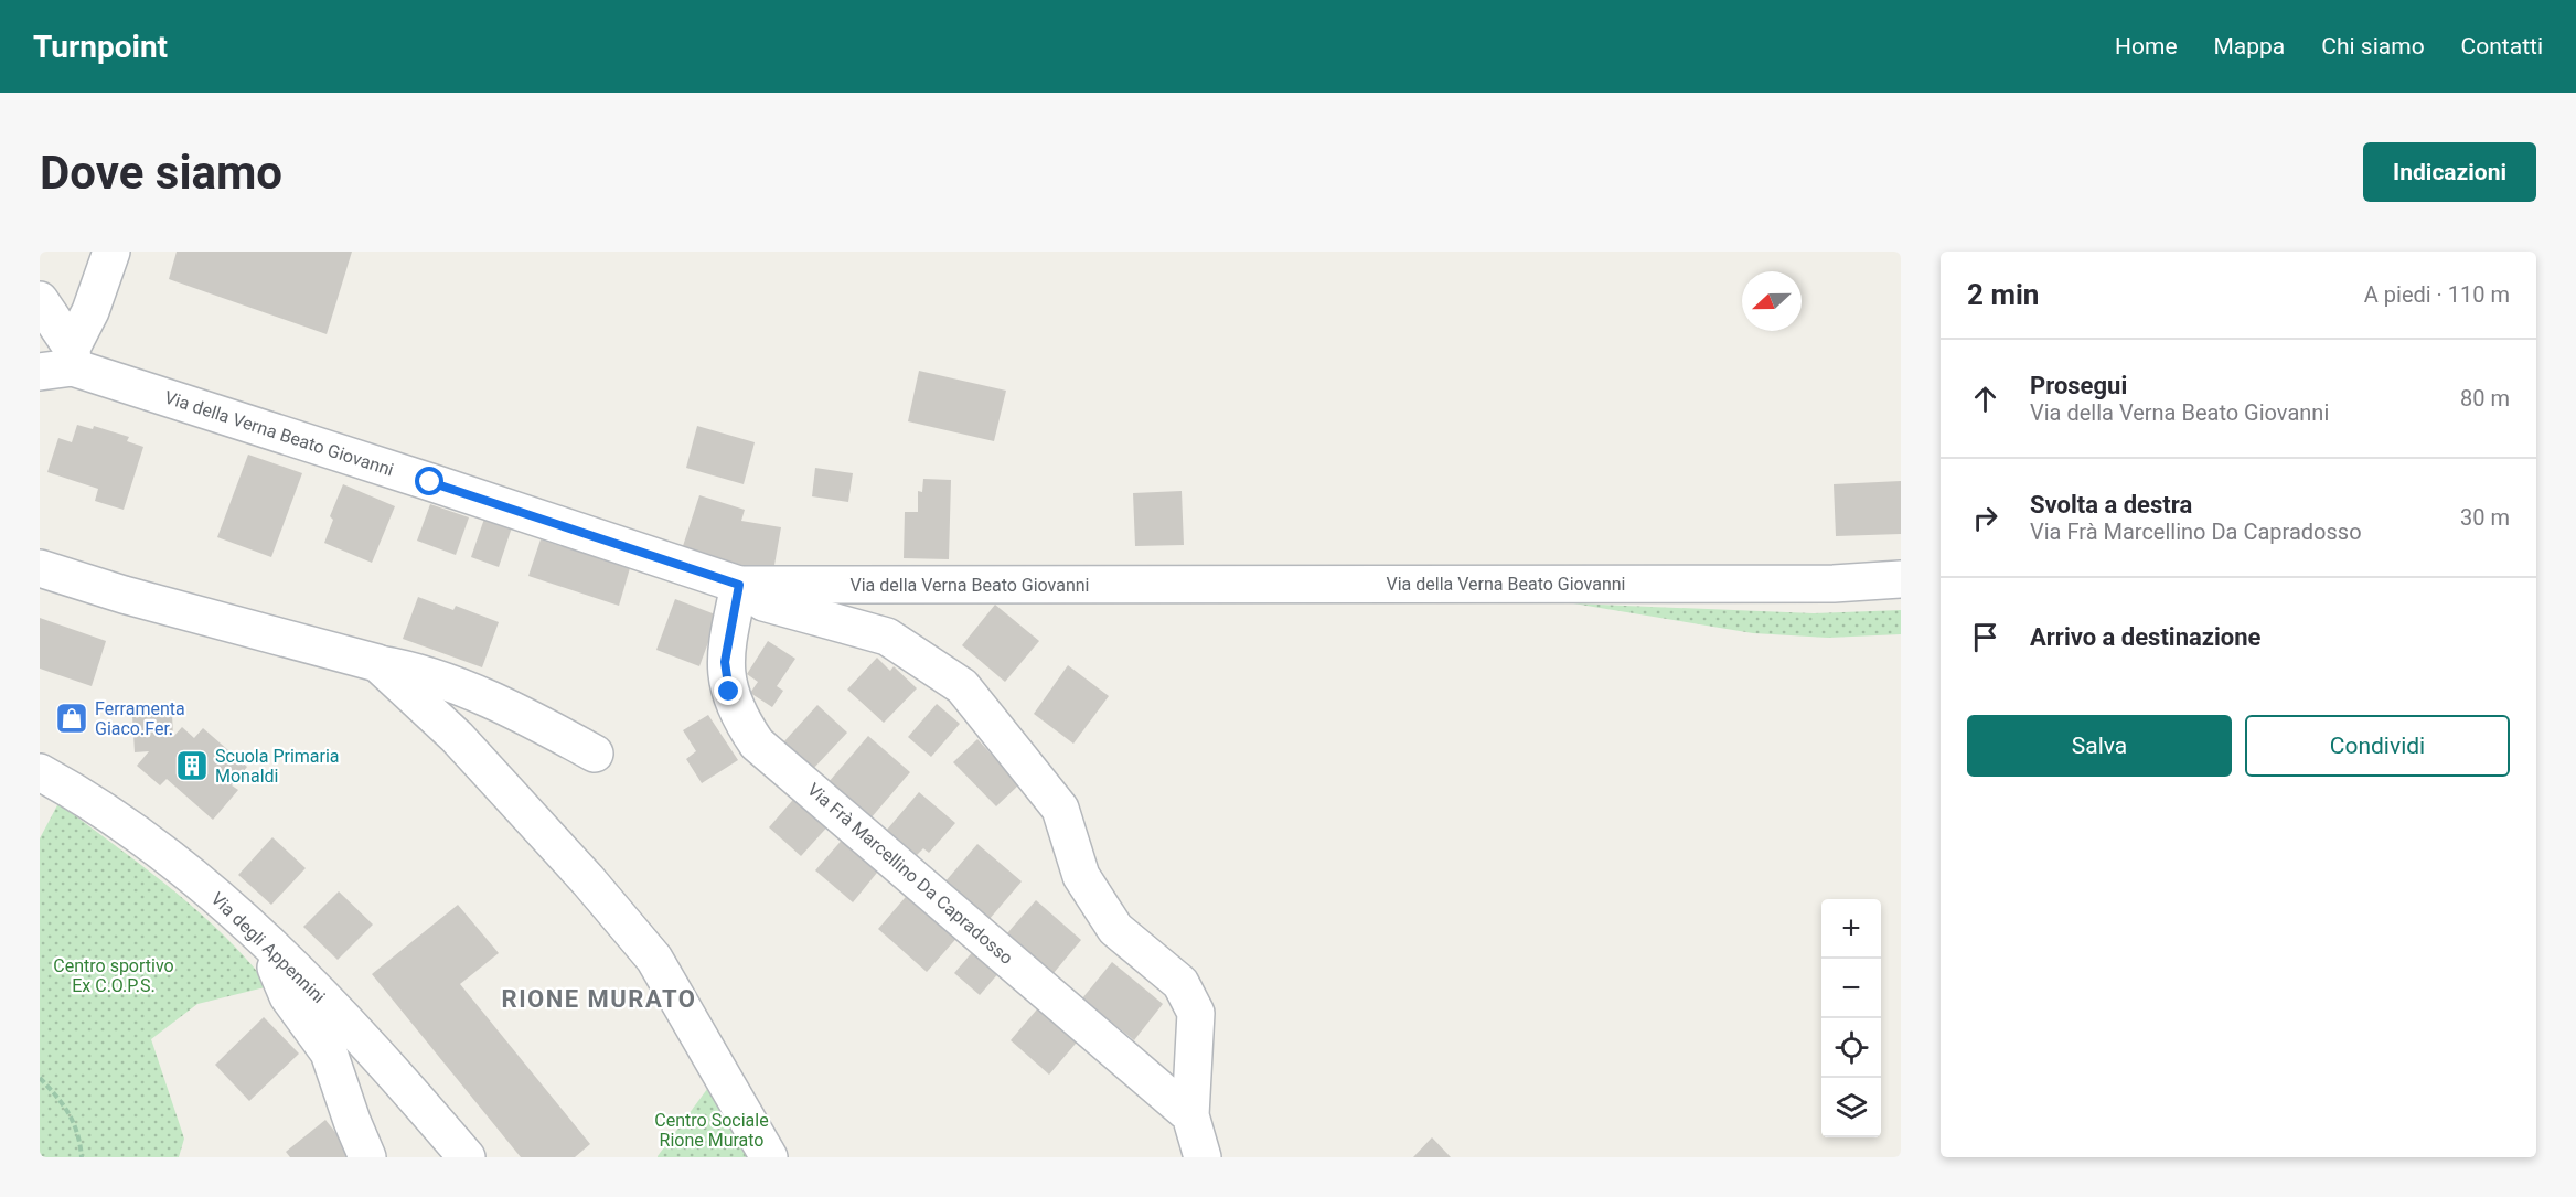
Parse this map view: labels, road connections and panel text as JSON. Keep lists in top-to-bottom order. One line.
{"streets":{"street":["Via della Verna Beato Giovanni","Via Frà Marcellino Da Capradosso","Via degli Appennini"]},"crossings":[["Via della Verna Beato Giovanni","Via Frà Marcellino Da Capradosso"]],"districts":["RIONE MURATO"],"parks":["Centro sportivo Ex C.O.P.S.","Centro Sociale Rione Murato"],"places":{"shop":["Ferramenta Giaco.Fer."],"building":["Scuola Primaria Monaldi"]},"north":"left","page":{"header":"Turnpoint","nav":["Home","Mappa","Chi siamo","Contatti"],"buttons":["Indicazioni",["Salva","Condividi"]],"title":"Dove siamo","heading":["2 min","A piedi · 110 m"],"list":[["Prosegui","Via della Verna Beato Giovanni","80 m"],["Svolta a destra","Via Frà Marcellino Da Capradosso","30 m"],"Arrivo a destinazione"],"map_buttons":["+","−"]}}
